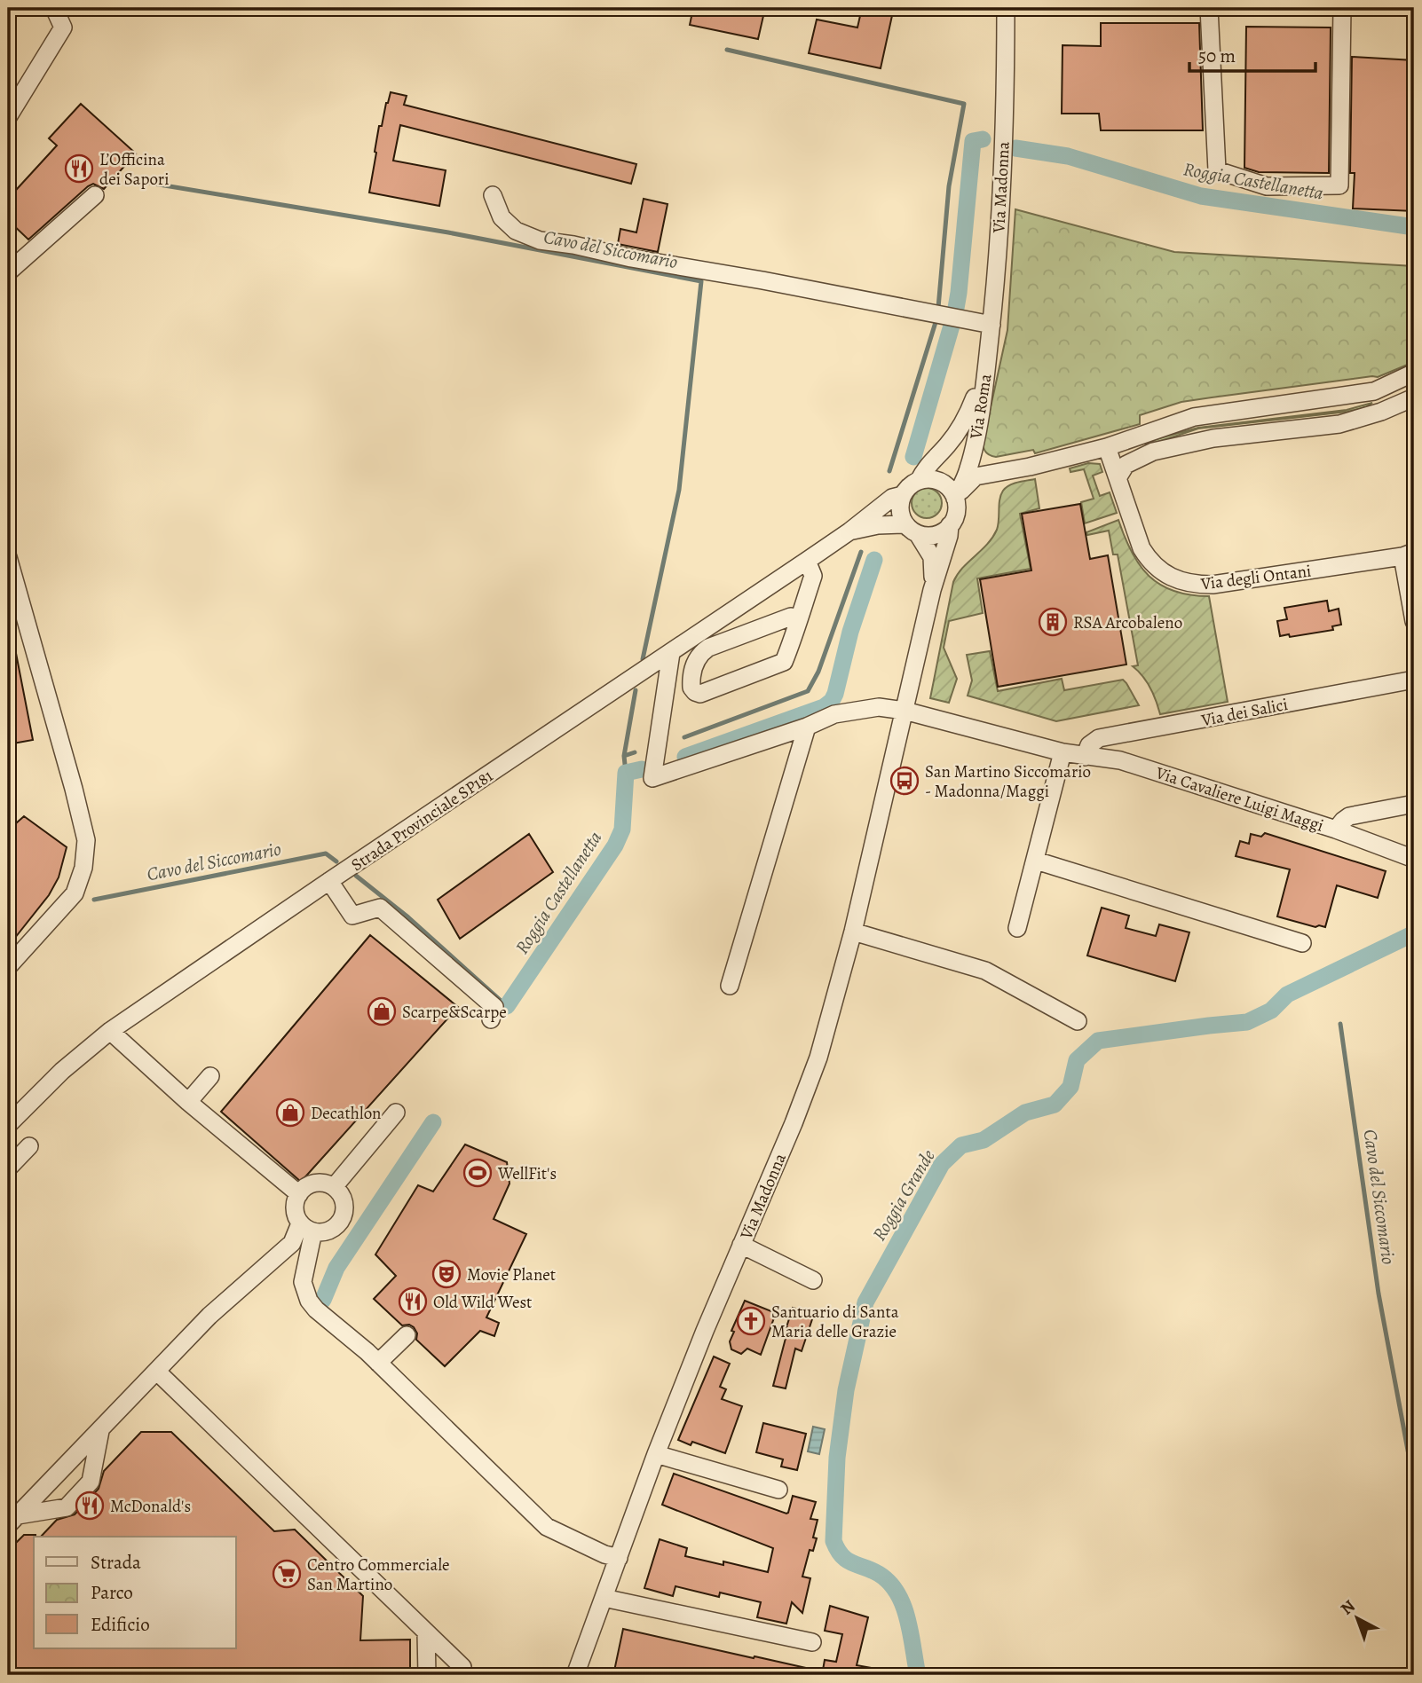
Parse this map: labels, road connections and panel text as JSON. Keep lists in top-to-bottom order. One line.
{"streets":{"street":["Via Madonna","Via Roma","Via degli Ontani","Via dei Salici","Via Cavaliere Luigi Maggi","Strada Provinciale SP181"]},"crossings":[["Via Madonna","Via Roma"],["Via Madonna","Via Cavaliere Luigi Maggi"],["Via Madonna","Strada Provinciale SP181"],["Via Roma","Strada Provinciale SP181"],["Via dei Salici","Via Cavaliere Luigi Maggi"]],"water":["Roggia Castellanetta","Cavo del Siccomario","Roggia Grande"],"places":{"restaurant":["L’Officina dei Sapori","Old Wild West","McDonald's"],"building":["RSA Arcobaleno"],"bus stop":["San Martino Siccomario - Madonna/Maggi"],"shop":["Scarpe&Scarpe","Decathlon"],"sports":["WellFit's"],"theatre":["Movie Planet"],"church":["Santuario di Santa Maria delle Grazie"],"supermarket":["Centro Commerciale San Martino"]},"legend":["Strada","Parco","Edificio"],"scale_bar":"50 m","north":"top left"}
